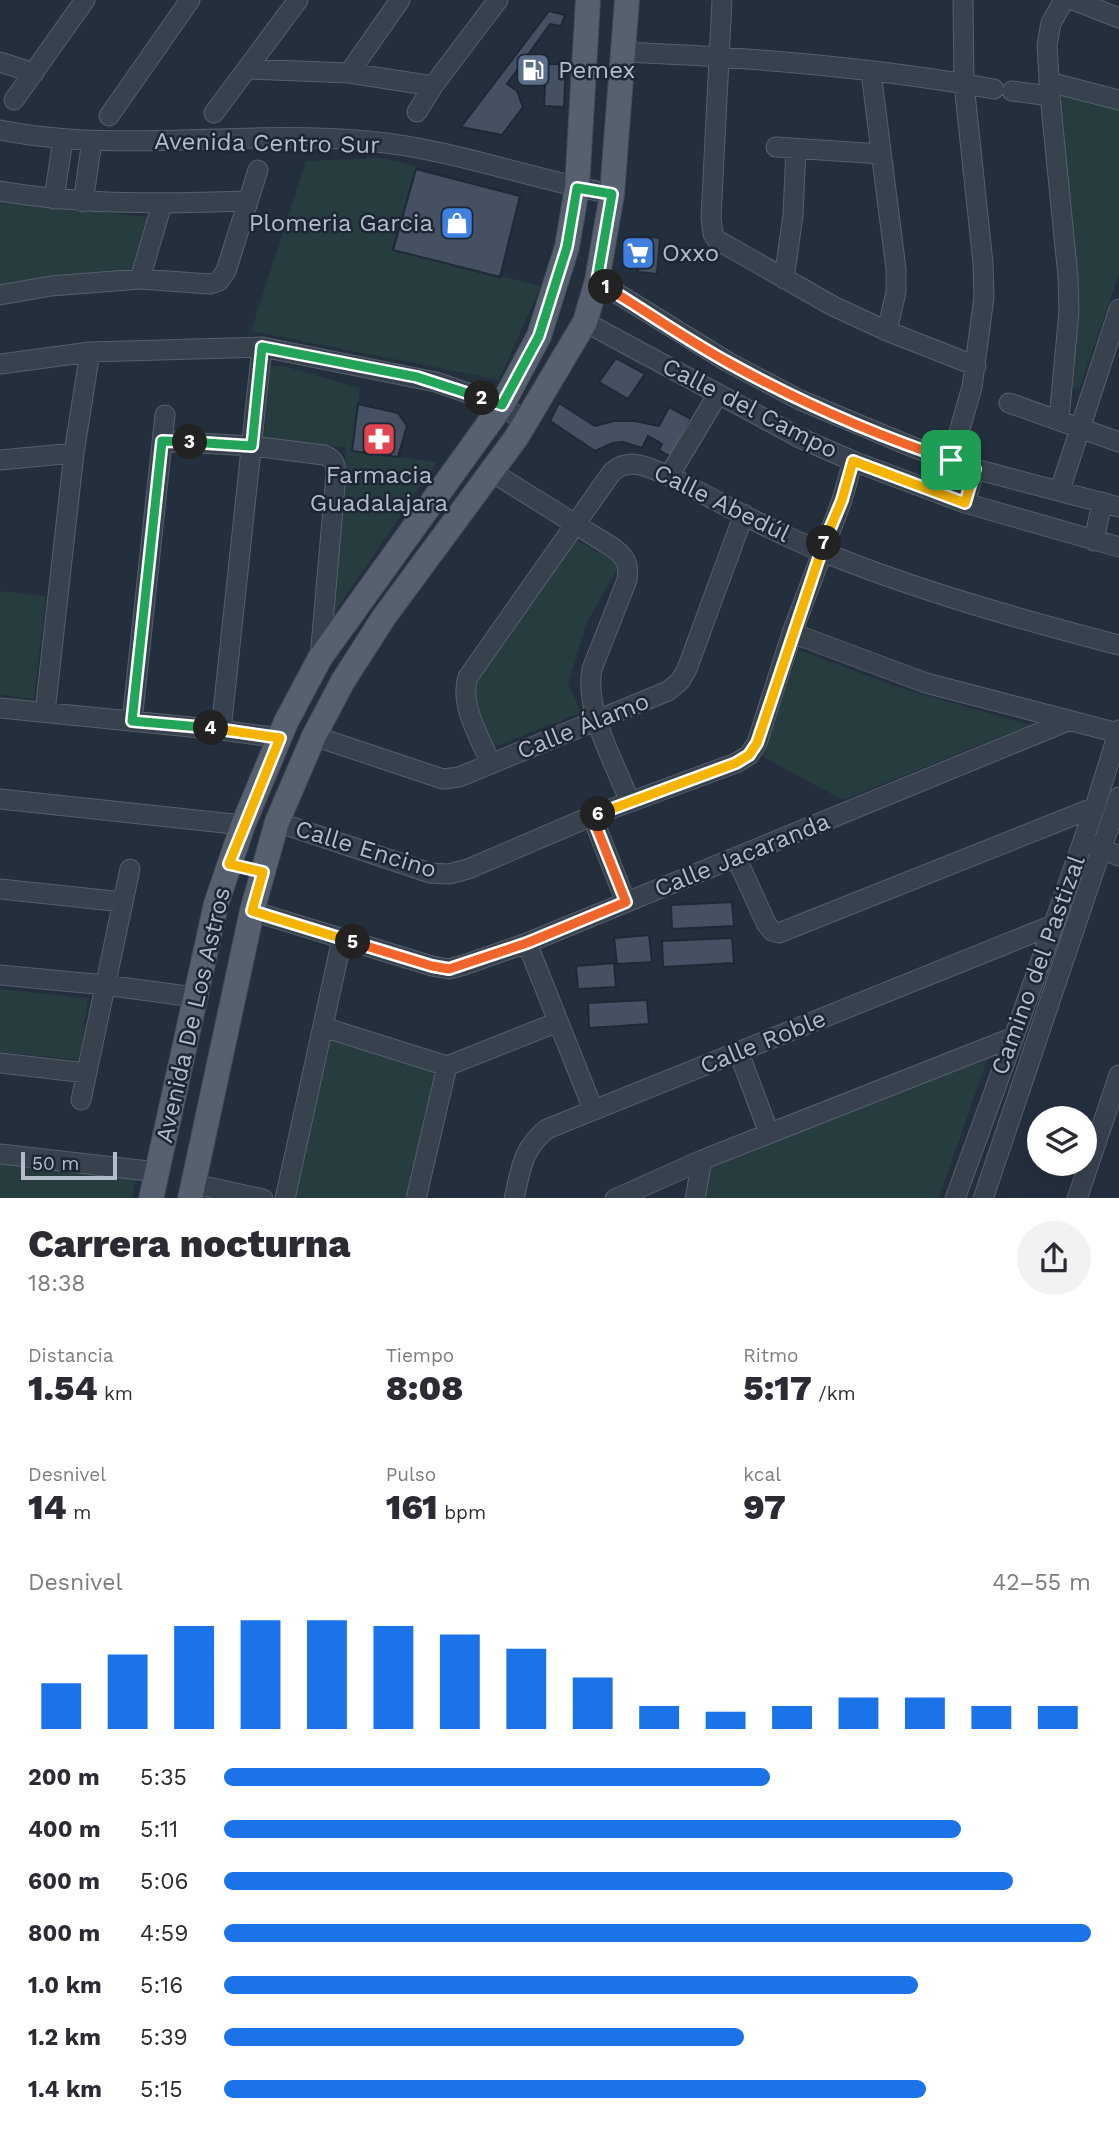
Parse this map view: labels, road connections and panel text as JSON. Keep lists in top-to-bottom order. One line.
{"streets":{"main road":["Avenida De Los Astros"],"street":["Avenida Centro Sur","Calle del Campo","Calle Abedúl","Calle Álamo","Calle Encino","Calle Jacaranda","Camino del Pastizal","Calle Roble"]},"crossings":[["Avenida Centro Sur","Avenida De Los Astros"],["Calle del Campo","Calle Encino"],["Calle del Campo","Avenida De Los Astros"],["Calle Abedúl","Calle Álamo"],["Calle Abedúl","Calle Encino"],["Calle Álamo","Avenida De Los Astros"],["Calle Encino","Avenida De Los Astros"],["Calle Jacaranda","Avenida De Los Astros"],["Camino del Pastizal","Calle Roble"]],"places":{"fuel station":["Pemex"],"shop":["Plomeria Garcia"],"supermarket":["Oxxo"],"pharmacy":["Farmacia Guadalajara"]},"scale_bar":"50 m","page":{"pins":["1","2","3","7","4","6","5"],"scale":"50 m","heading":["Carrera nocturna","18:38"],"stats":[["Distancia","1.54 km"],["Tiempo","8:08"],["Ritmo","5:17 /km"],["Desnivel","14 m"],["Pulso","161 bpm"],["kcal","97"]],"chart":["Desnivel","42–55 m"],"list":[{"name":"200 m","note":"5:35"},{"name":"400 m","note":"5:11"},{"name":"600 m","note":"5:06"},{"name":"800 m","note":"4:59"},{"name":"1.0 km","note":"5:16"},{"name":"1.2 km","note":"5:39"},{"name":"1.4 km","note":"5:15"}]}}
